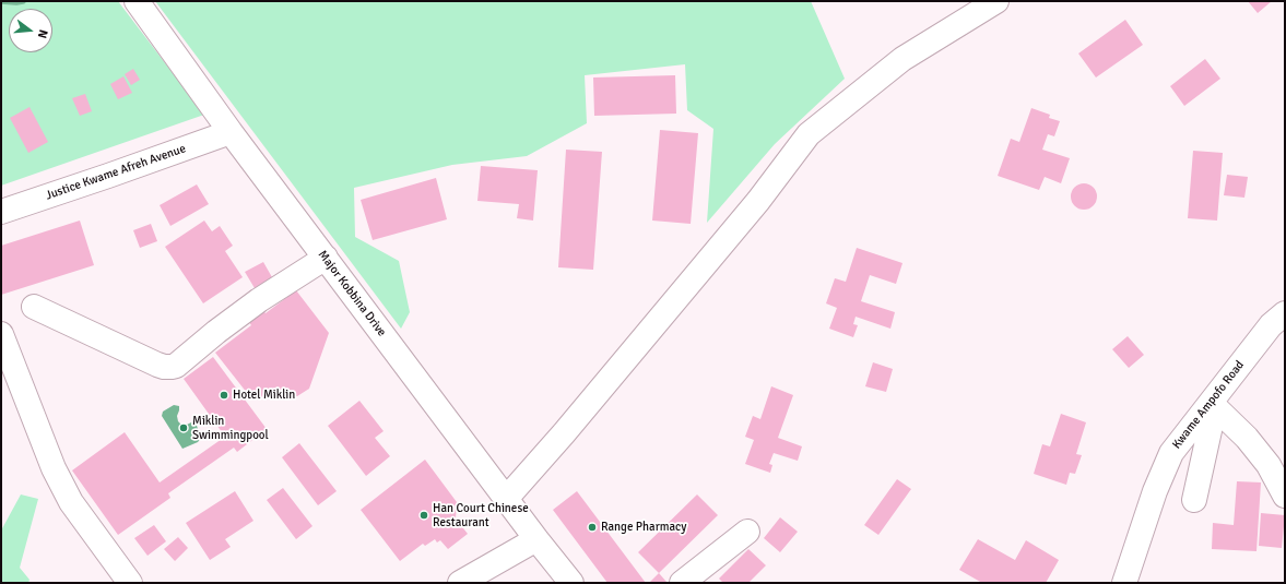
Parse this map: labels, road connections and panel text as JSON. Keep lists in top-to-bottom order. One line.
{"streets":{"street":["Justice Kwame Afreh Avenue","Major Kobbina Drive","Kwame Ampofo Road"]},"crossings":[["Justice Kwame Afreh Avenue","Major Kobbina Drive"]],"places":["Hotel Miklin","Miklin Swimmingpool","Han Court Chinese Restaurant","Range Pharmacy"],"north":"right"}
